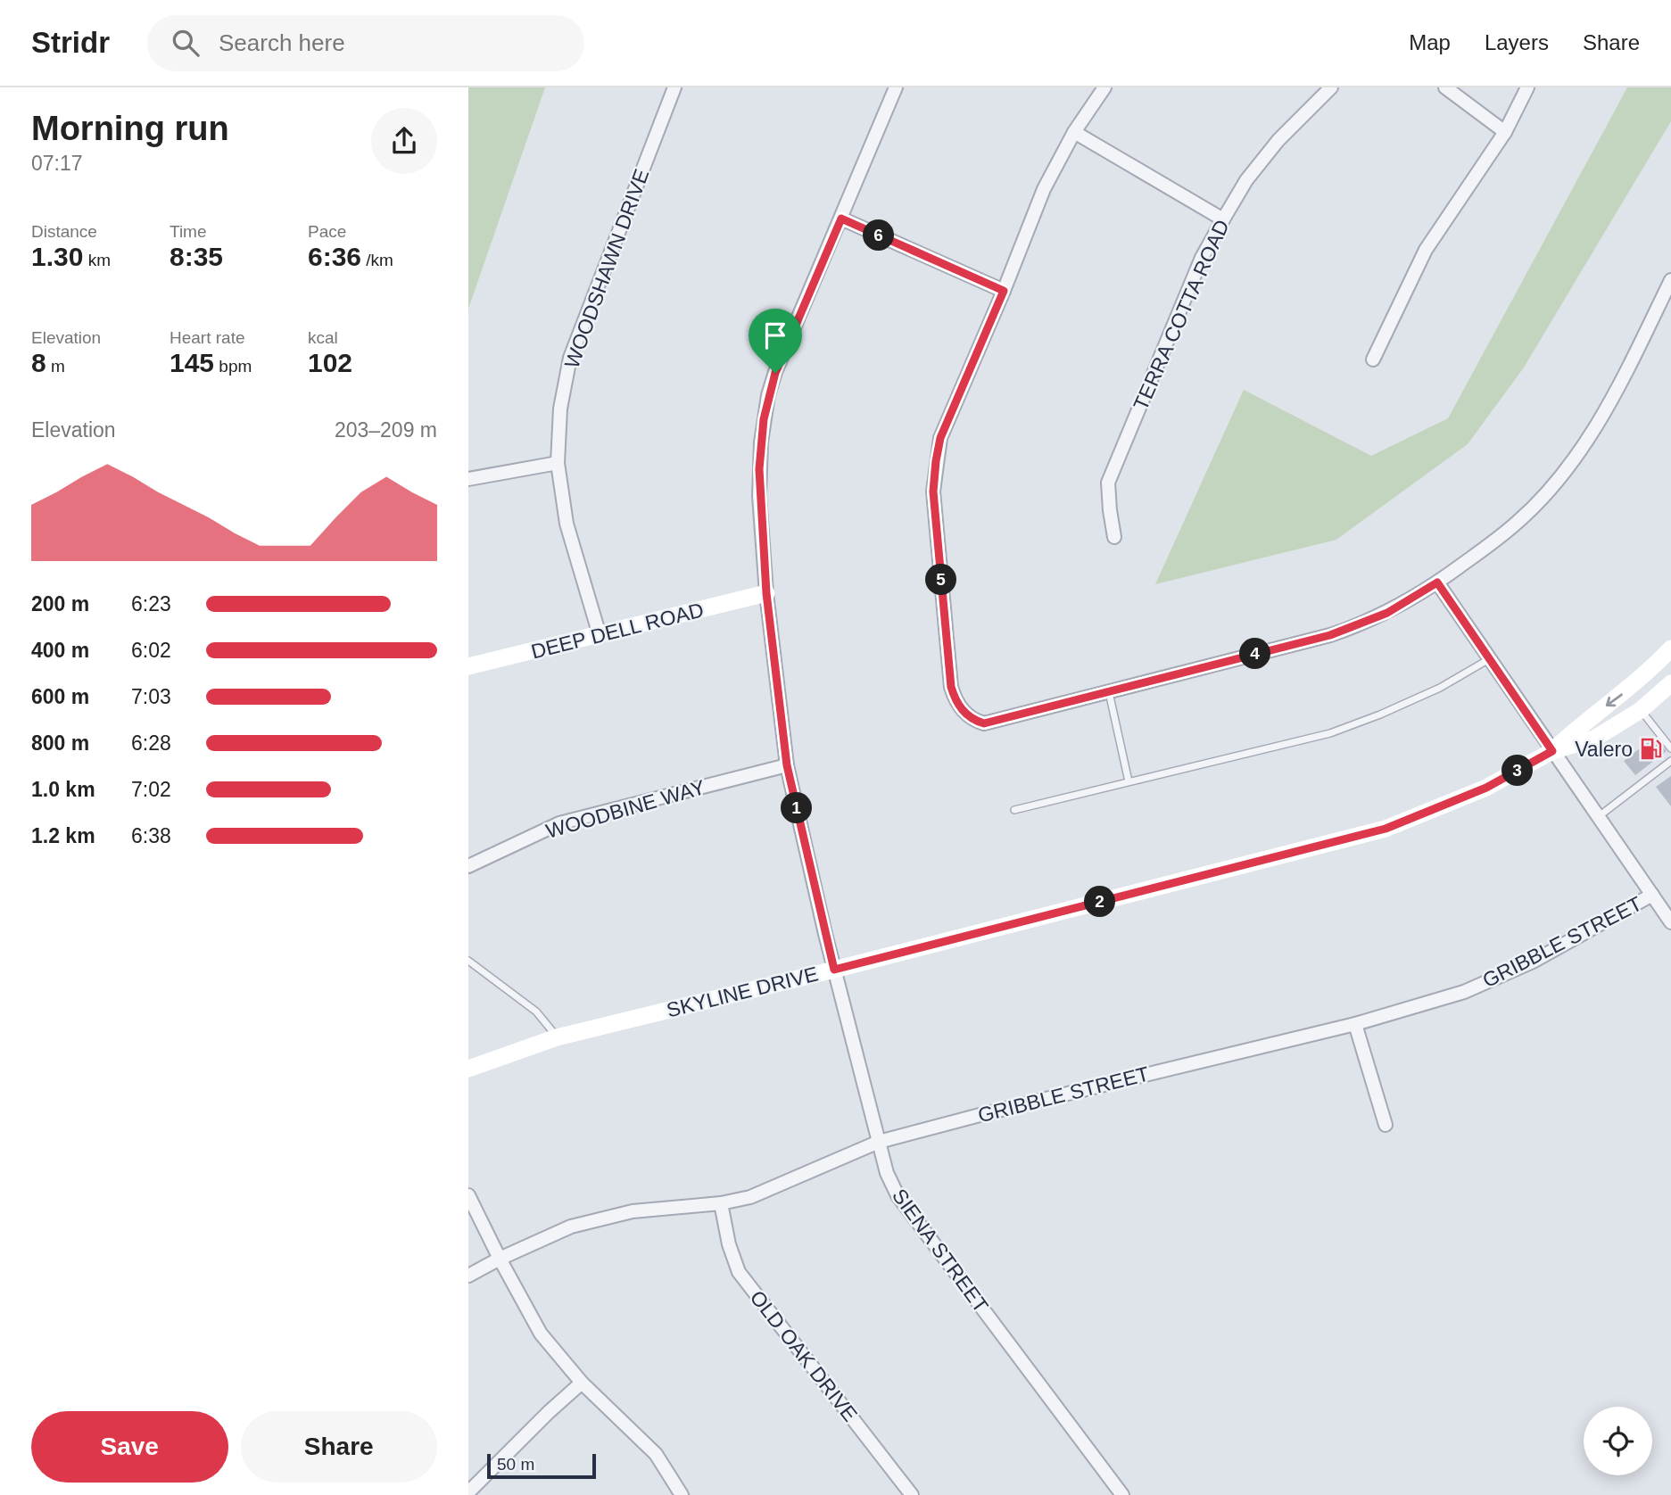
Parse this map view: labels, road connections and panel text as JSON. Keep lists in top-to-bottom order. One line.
{"streets":{"main road":["DEEP DELL ROAD","SKYLINE DRIVE"],"street":["WOODSHAWN DRIVE","TERRA COTTA ROAD","WOODBINE WAY","GRIBBLE STREET","SIENA STREET","OLD OAK DRIVE"]},"crossings":[["WOODSHAWN DRIVE","DEEP DELL ROAD"],["DEEP DELL ROAD","SIENA STREET"],["WOODBINE WAY","SIENA STREET"],["GRIBBLE STREET","SIENA STREET"],["GRIBBLE STREET","OLD OAK DRIVE"],["SKYLINE DRIVE","SIENA STREET"]],"places":{"fuel station":["Valero"]},"scale_bar":"50 m","page":{"header":"Stridr","search":"Search here","nav":["Map","Layers","Share"],"heading":["Morning run","07:17"],"stats":[["Distance","1.30 km"],["Time","8:35"],["Pace","6:36 /km"],["Elevation","8 m"],["Heart rate","145 bpm"],["kcal","102"]],"pins":["6","5","4","3","1","2"],"chart":["Elevation","203–209 m"],"list":[{"name":"200 m","note":"6:23"},{"name":"400 m","note":"6:02"},{"name":"600 m","note":"7:03"},{"name":"800 m","note":"6:28"},{"name":"1.0 km","note":"7:02"},{"name":"1.2 km","note":"6:38"}],"buttons":["Save","Share"],"scale":"50 m"}}
